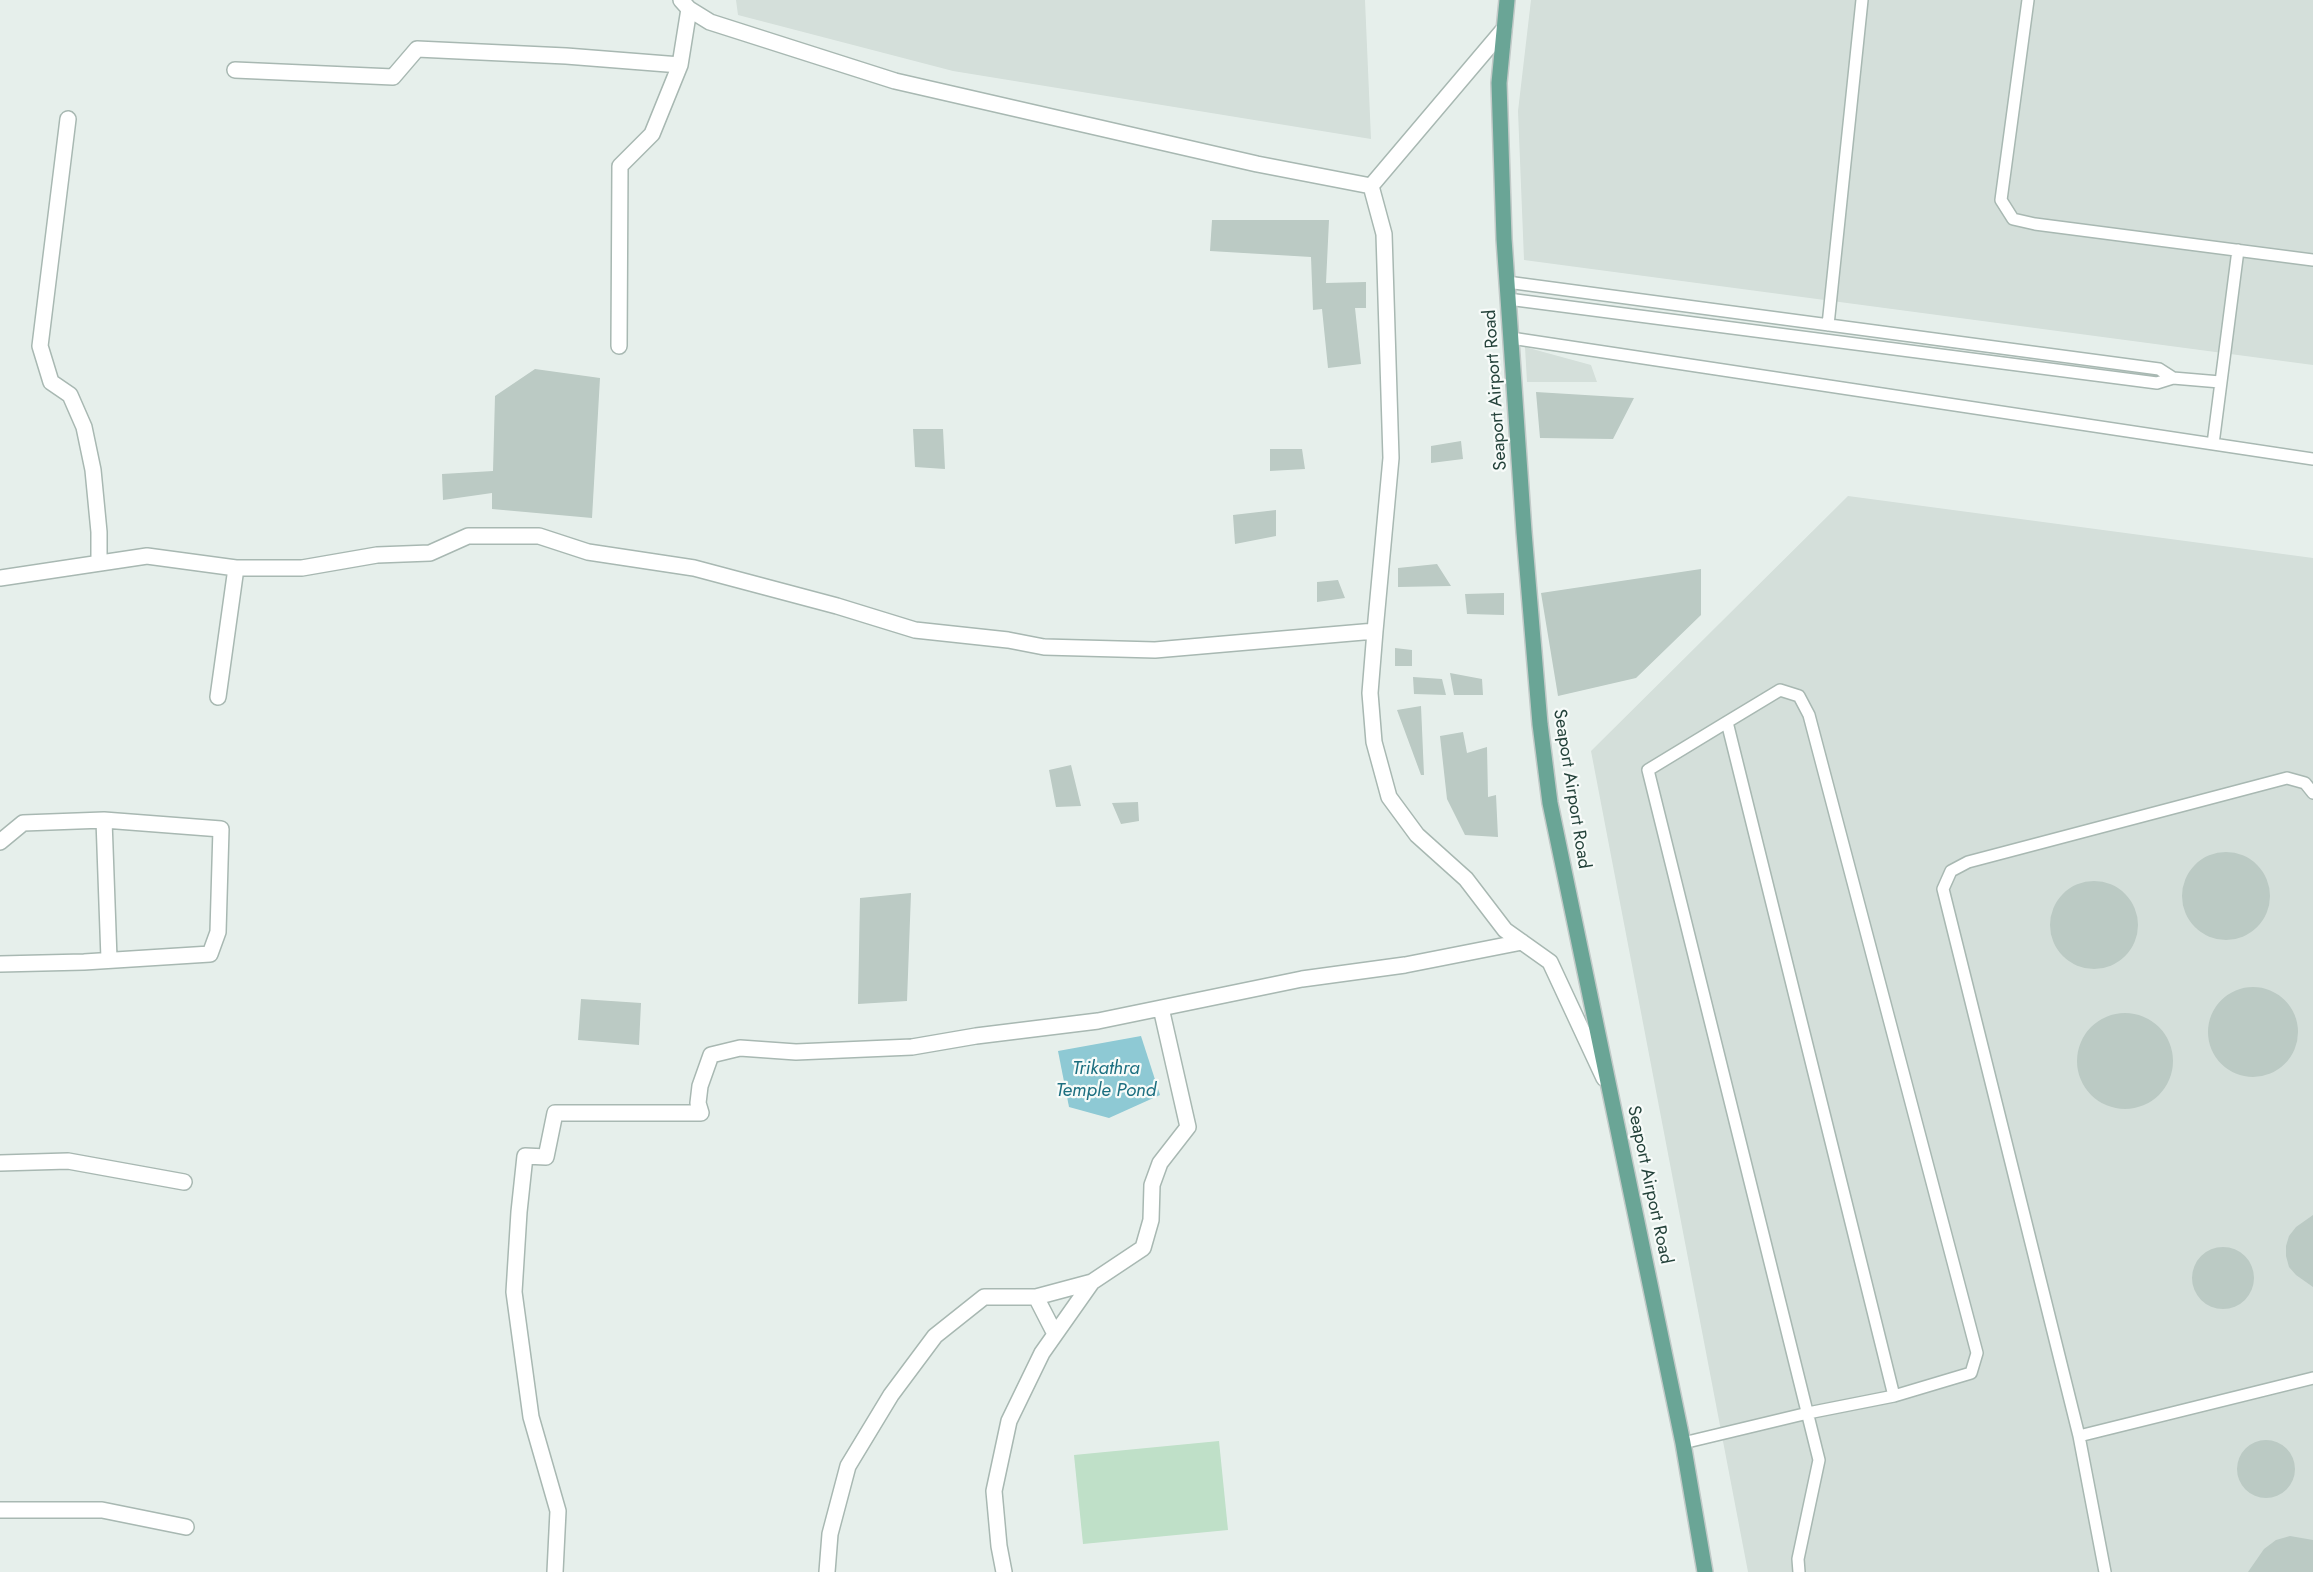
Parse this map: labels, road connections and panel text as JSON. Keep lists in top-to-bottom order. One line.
{"streets":{"main road":["Seaport Airport Road"]},"water":["Trikathra Temple Pond"]}
